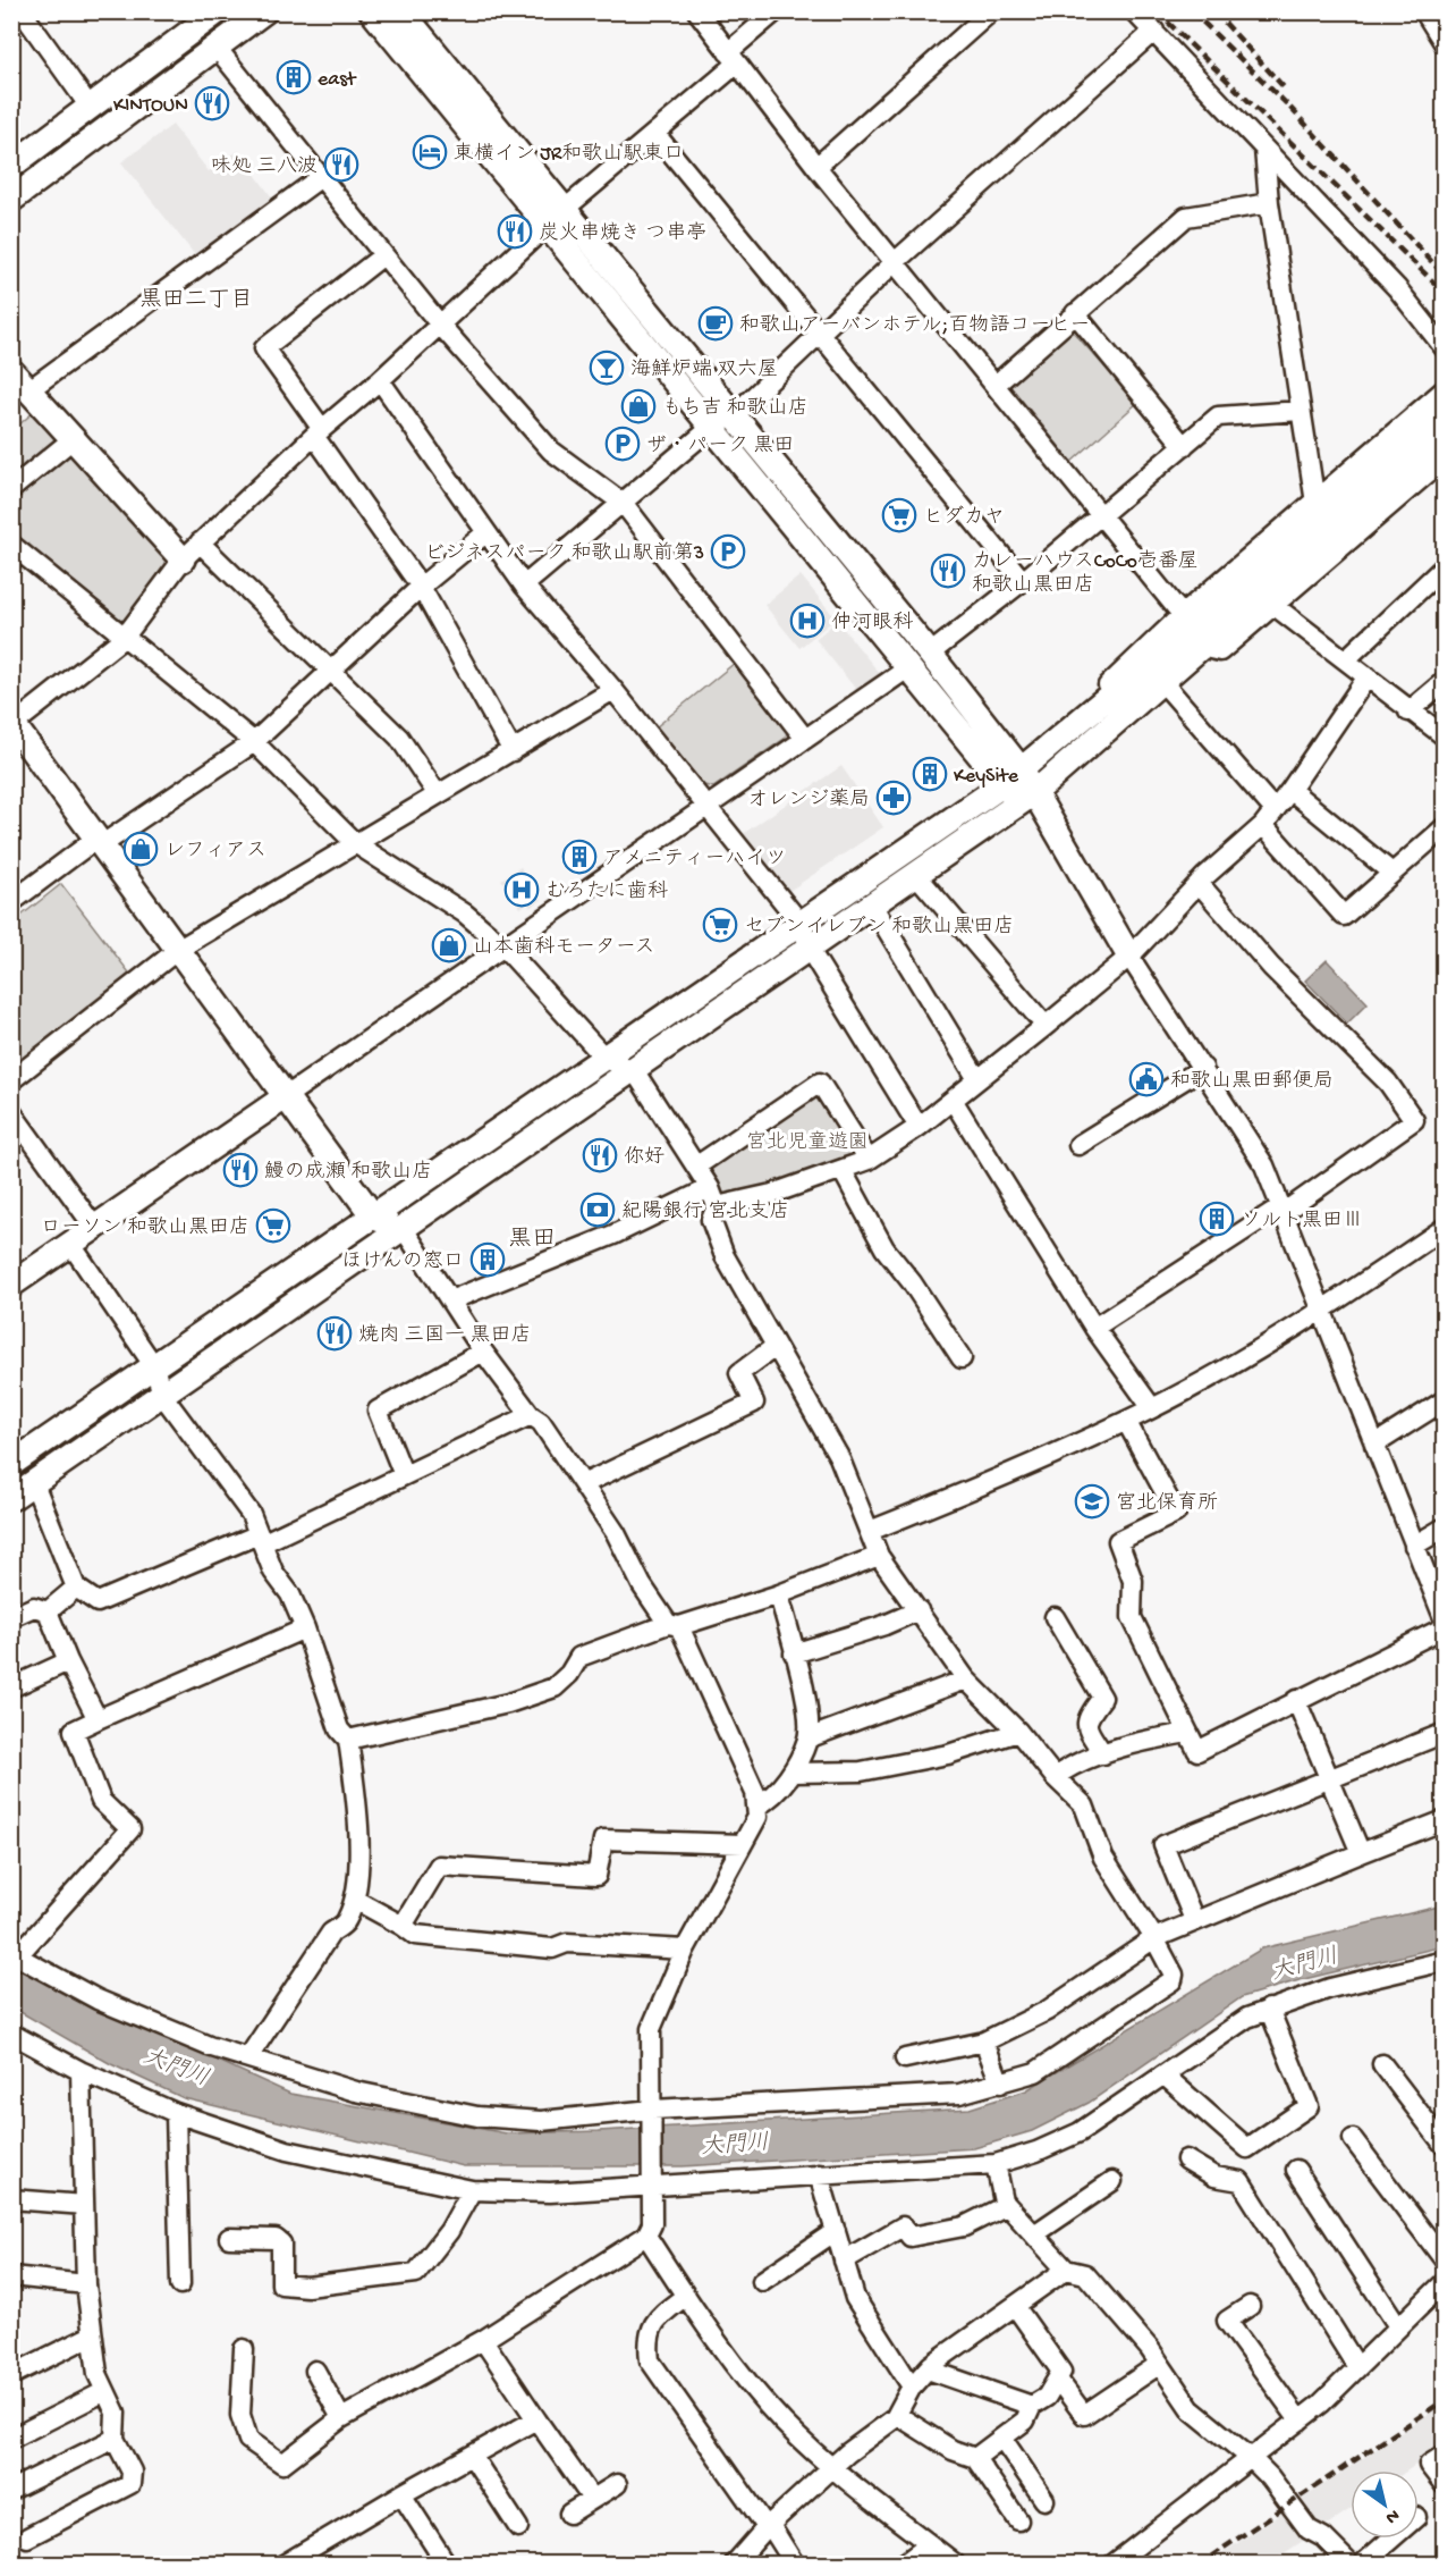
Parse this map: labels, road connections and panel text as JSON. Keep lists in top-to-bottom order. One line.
{"districts":["黒田二丁目","黒田"],"water":["大門川"],"parks":["宮北児童遊園"],"places":{"building":["east","KeySite","アメニティーハイツ","ソルト黒田Ⅲ","ほけんの窓口"],"restaurant":["KINTOUN","味処 三八波","炭火串焼き つ串亭","カレーハウスCoCo壱番屋 和歌山黒田店","你好","鰻の成瀬 和歌山店","焼肉 三国一 黒田店"],"hotel":["東横イン JR和歌山駅東口"],"cafe":["和歌山アーバンホテル;百物語コーヒー"],"bar":["海鮮炉端 双六屋"],"shop":["もち吉 和歌山店","レフィアス","山本歯科モータース"],"parking":["ザ・パーク 黒田","ビジネスパーク 和歌山駅前第3"],"supermarket":["ヒダカヤ","セブンイレブン 和歌山黒田店","ローソン 和歌山黒田店"],"hospital":["仲河眼科","むろたに歯科"],"pharmacy":["オレンジ薬局"],"public building":["和歌山黒田郵便局"],"bank":["紀陽銀行 宮北支店"],"school or university":["宮北保育所"]},"north":"bottom right"}
